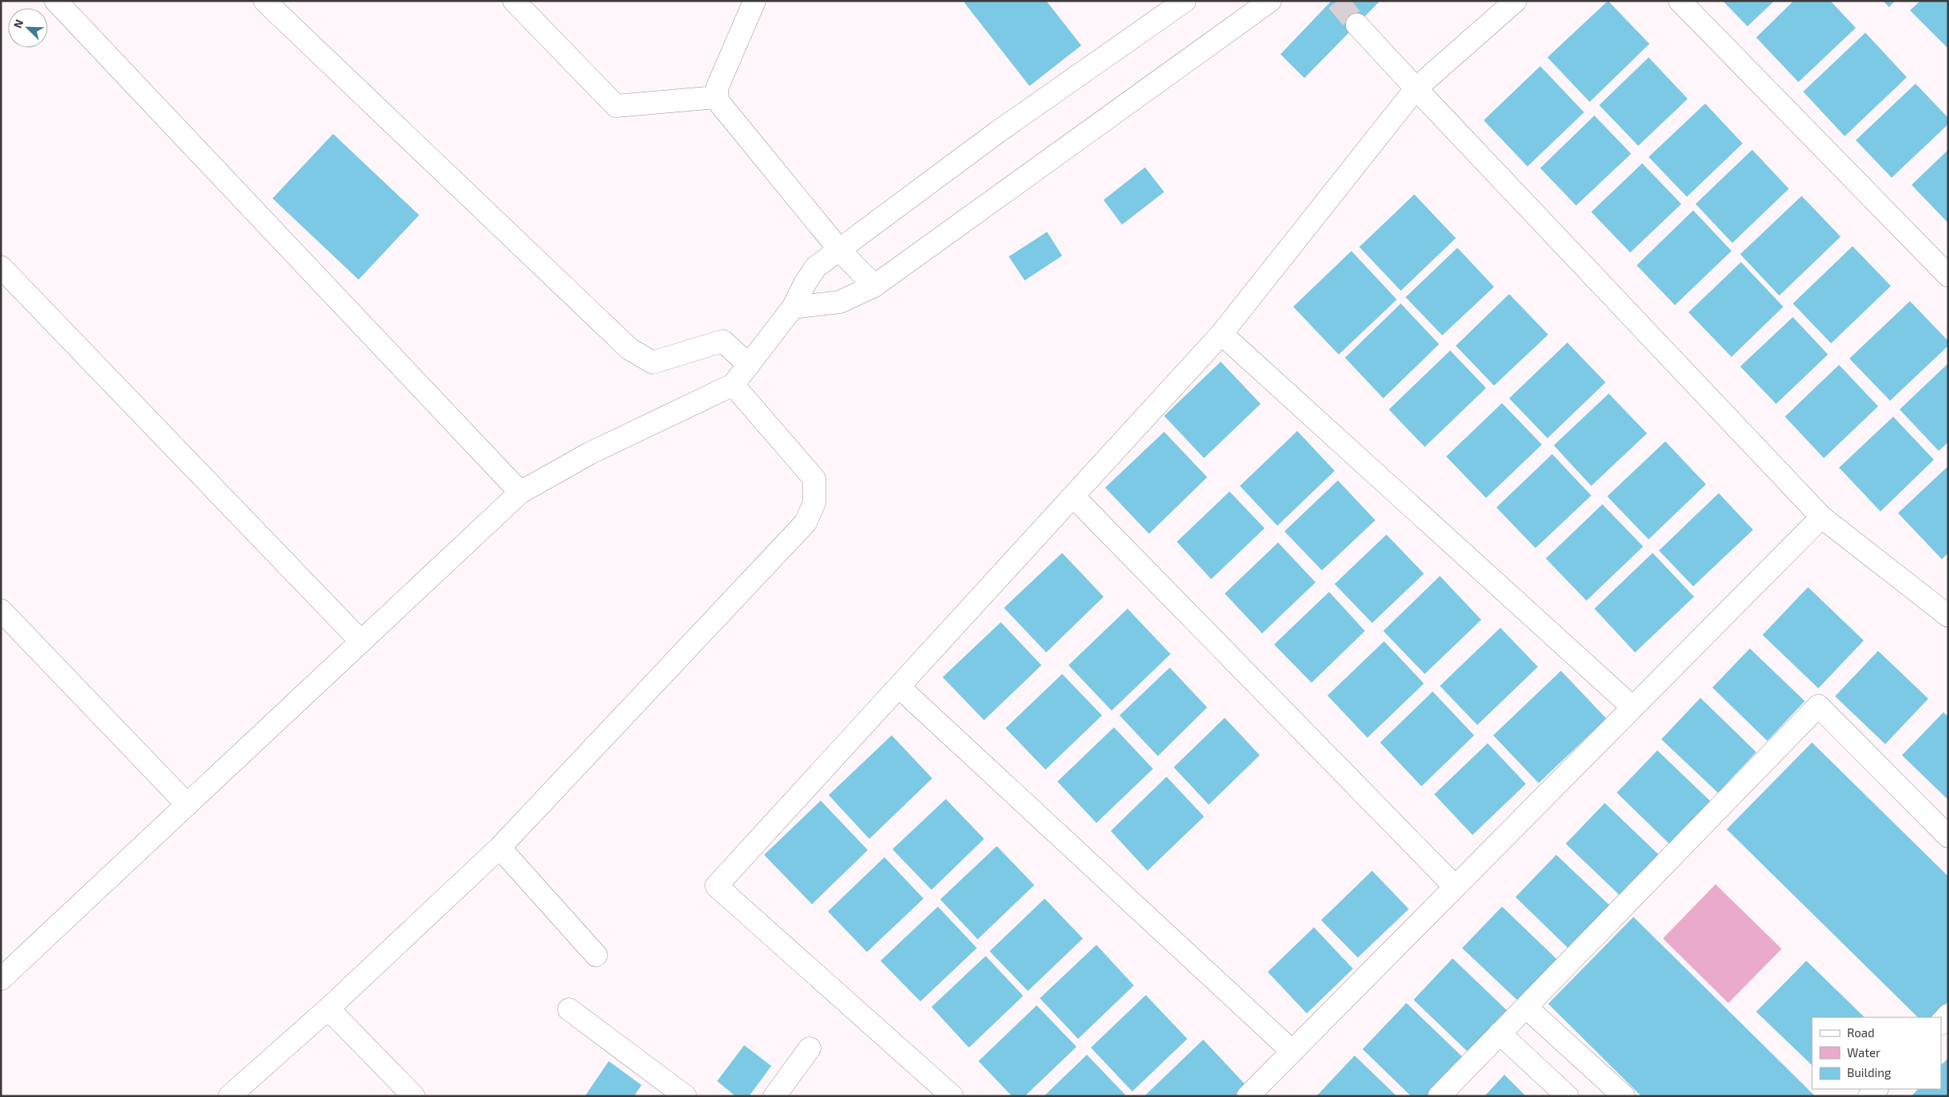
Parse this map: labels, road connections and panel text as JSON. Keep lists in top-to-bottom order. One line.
{"legend":["Road","Water","Building"],"north":"top left"}
